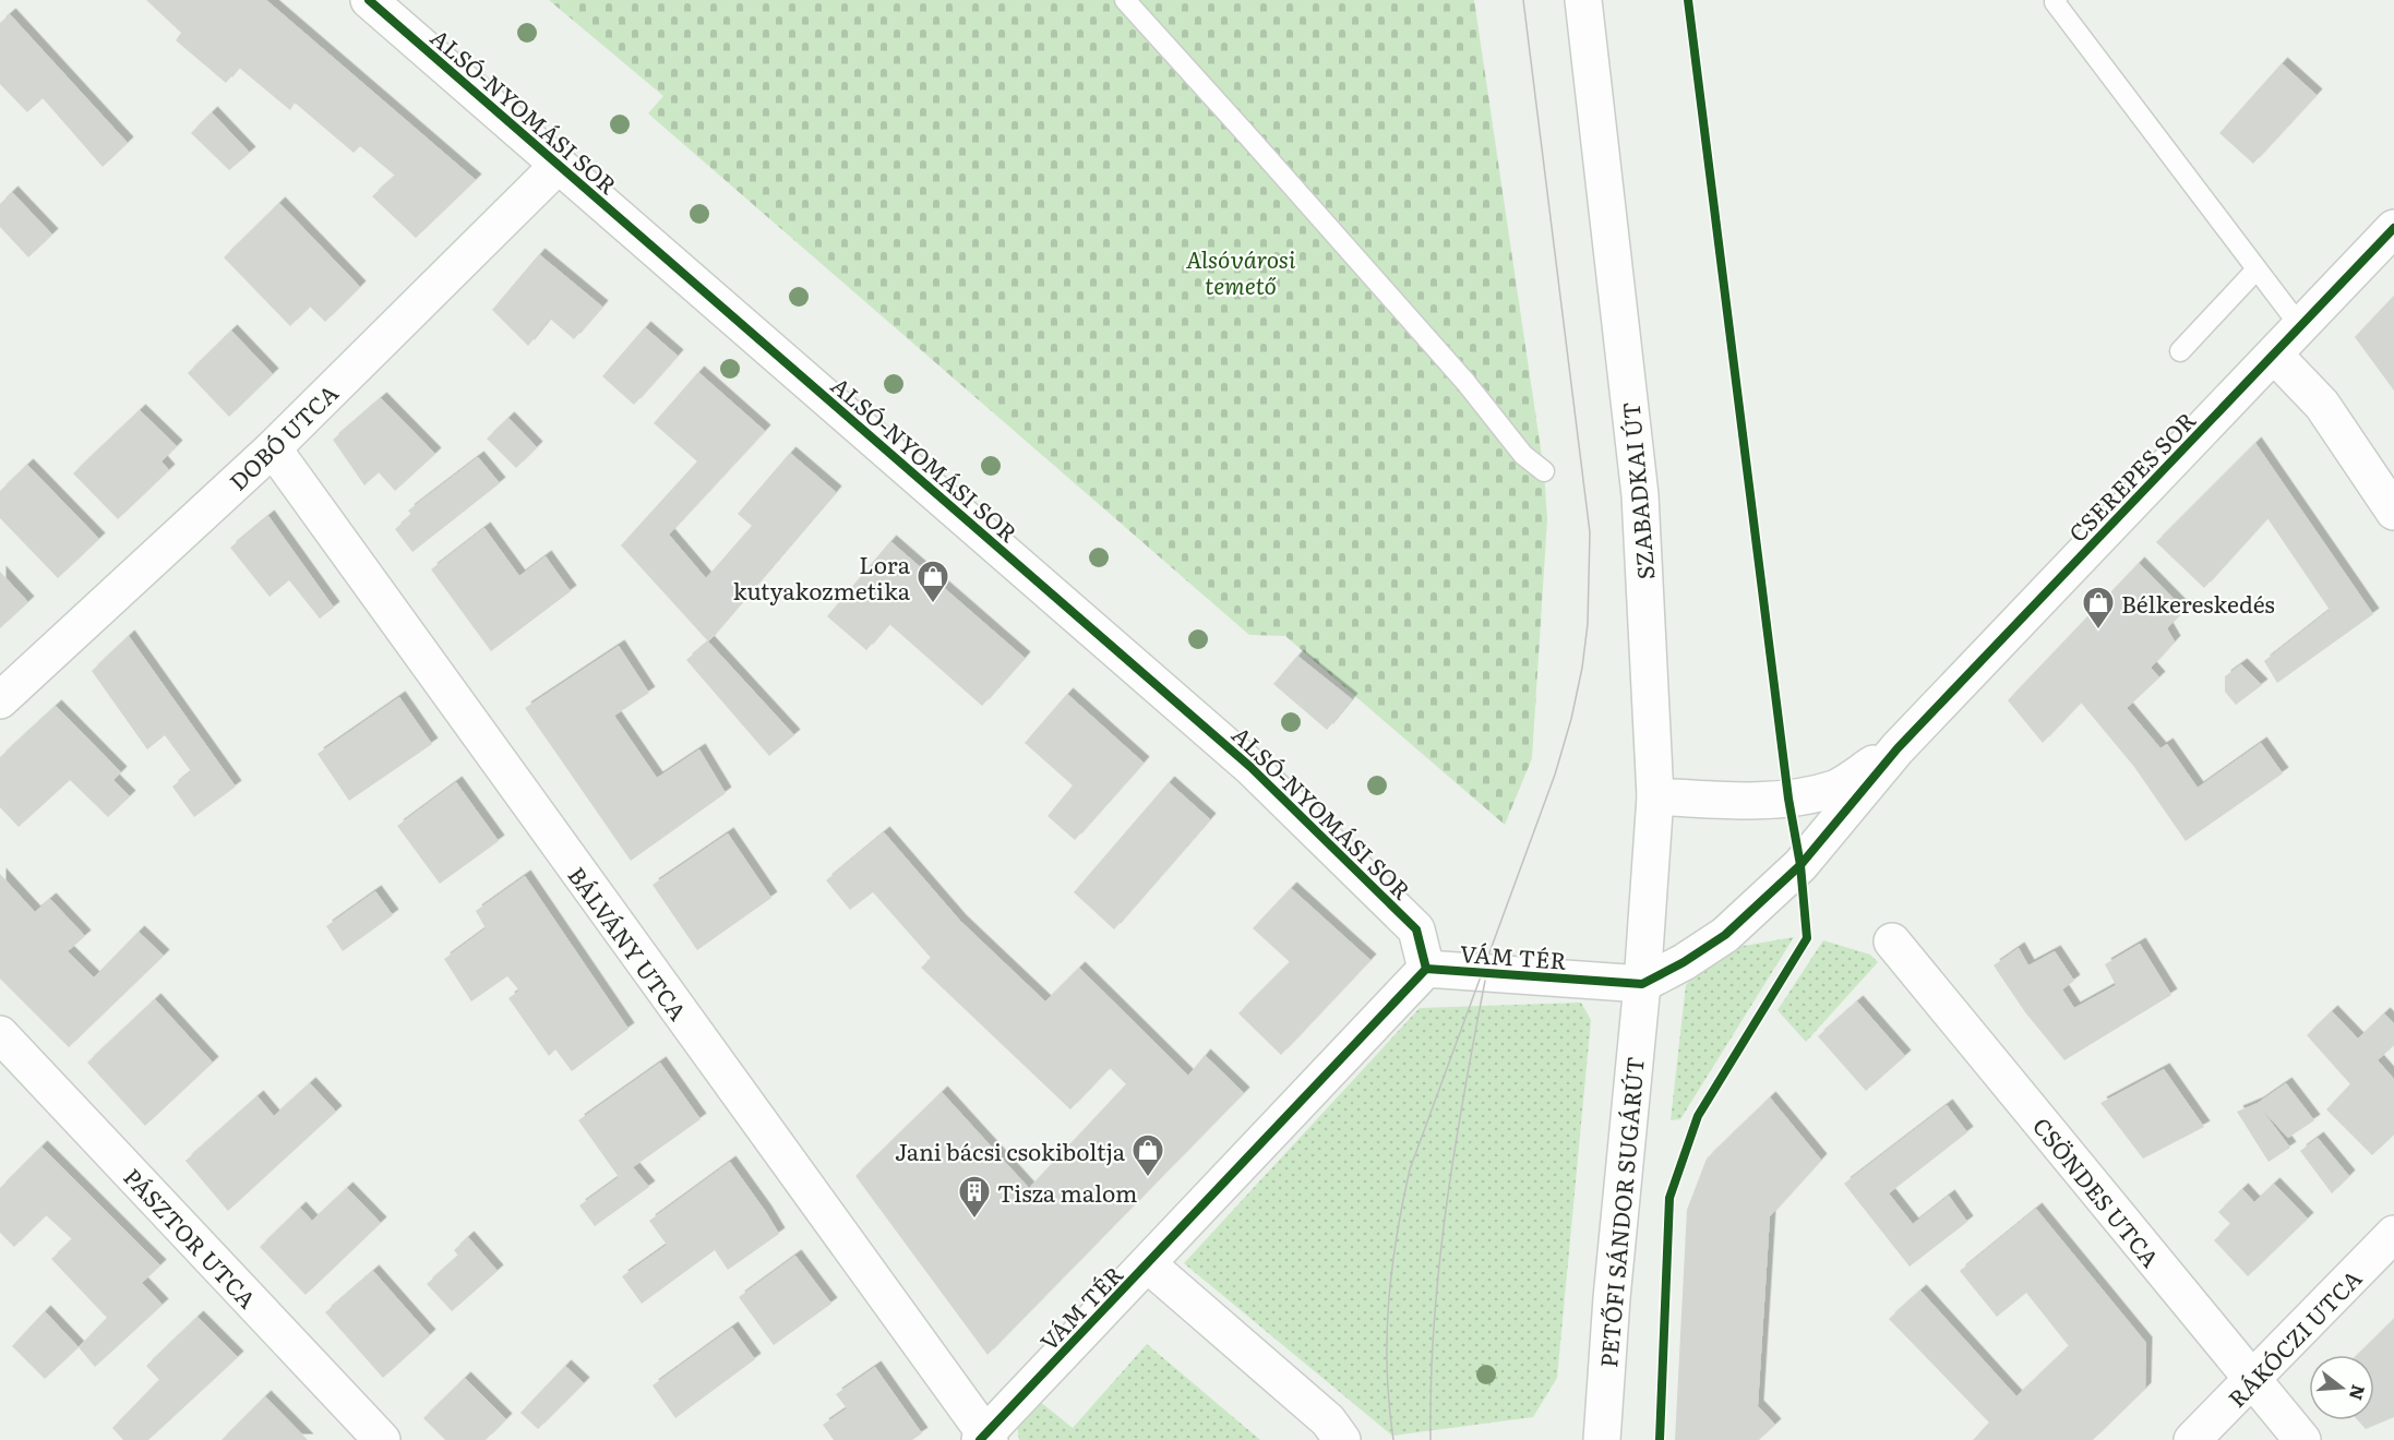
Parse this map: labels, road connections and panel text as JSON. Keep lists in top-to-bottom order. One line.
{"streets":{"street":["ALSÓ-NYOMÁSI SOR","DOBÓ UTCA","CSEREPES SOR","SZABADKAI ÚT","BÁLVÁNY UTCA","VÁM TÉR","CSÖNDES UTCA","PETŐFI SÁNDOR SUGÁRÚT","PÁSZTOR UTCA","RÁKÓCZI UTCA"]},"crossings":[["ALSÓ-NYOMÁSI SOR","DOBÓ UTCA"],["ALSÓ-NYOMÁSI SOR","VÁM TÉR"],["DOBÓ UTCA","BÁLVÁNY UTCA"],["SZABADKAI ÚT","VÁM TÉR"],["SZABADKAI ÚT","PETŐFI SÁNDOR SUGÁRÚT"],["BÁLVÁNY UTCA","VÁM TÉR"],["VÁM TÉR","PETŐFI SÁNDOR SUGÁRÚT"],["CSÖNDES UTCA","RÁKÓCZI UTCA"]],"parks":["Alsóvárosi temető"],"places":{"shop":["Lora kutyakozmetika","Bélkereskedés","Jani bácsi csokiboltja"],"building":["Tisza malom"]},"north":"right"}
